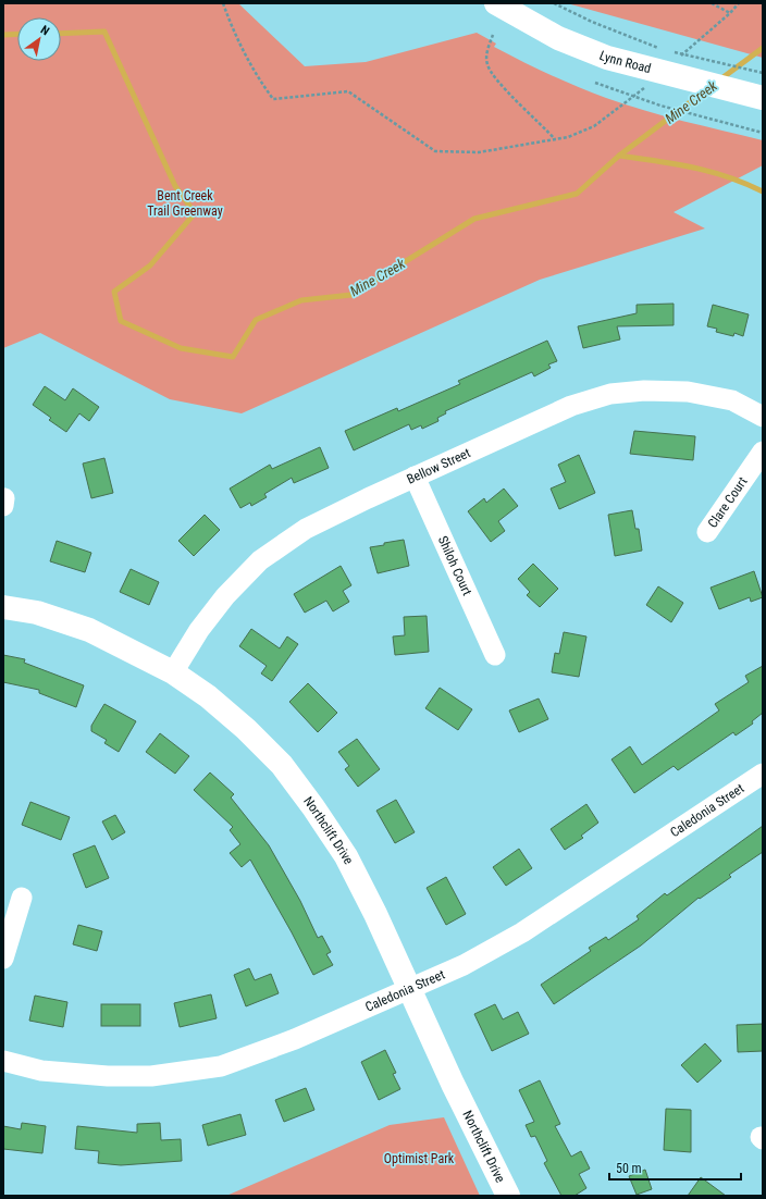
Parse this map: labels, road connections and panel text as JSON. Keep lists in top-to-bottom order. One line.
{"streets":{"street":["Lynn Road","Bellow Street","Clare Court","Shiloh Court","Caledonia Street","Northclift Drive"]},"crossings":[["Bellow Street","Shiloh Court"],["Bellow Street","Northclift Drive"],["Caledonia Street","Northclift Drive"]],"water":["Mine Creek"],"parks":["Bent Creek Trail Greenway","Optimist Park"],"scale_bar":"50 m","north":"top right"}
